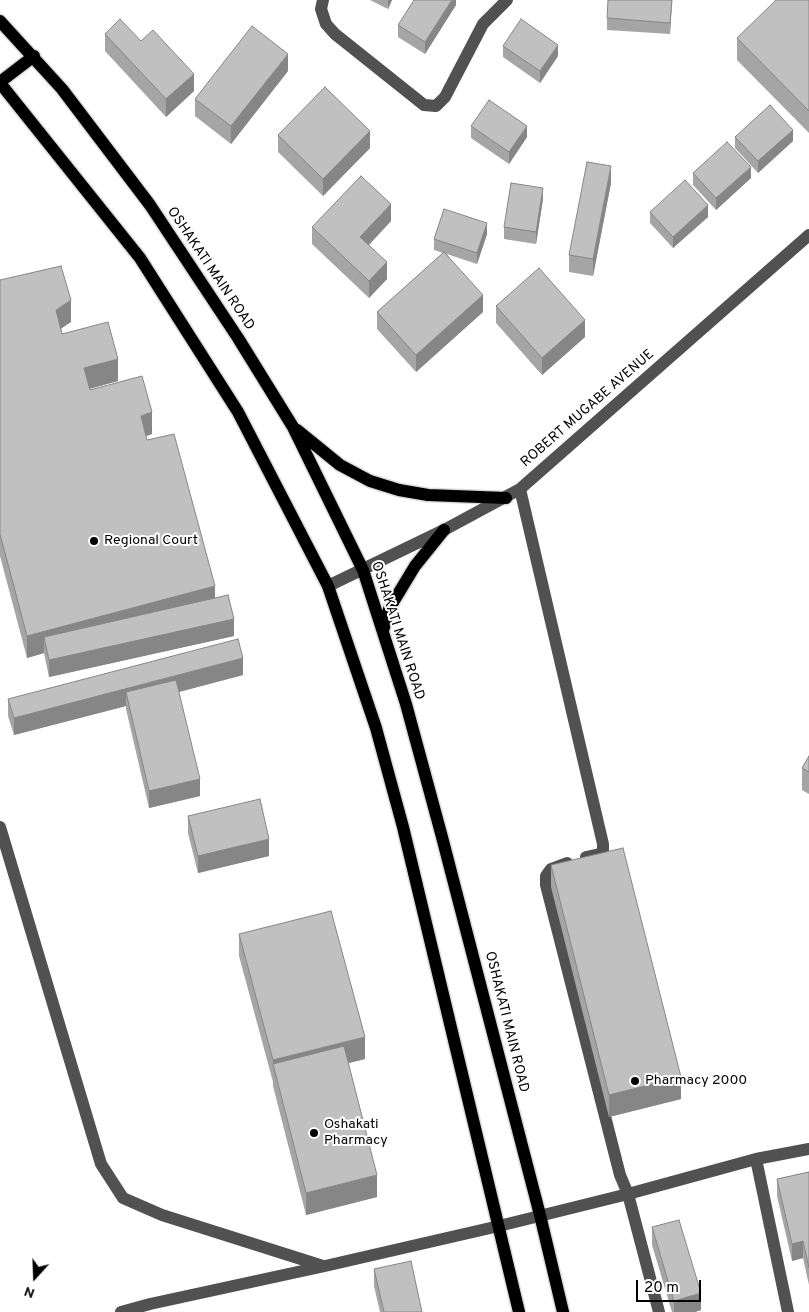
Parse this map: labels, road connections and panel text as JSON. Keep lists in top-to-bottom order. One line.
{"streets":{"main road":["OSHAKATI MAIN ROAD"],"street":["ROBERT MUGABE AVENUE"]},"crossings":[["OSHAKATI MAIN ROAD","ROBERT MUGABE AVENUE"]],"places":["Regional Court","Pharmacy 2000","Oshakati Pharmacy"],"scale_bar":"20 m","north":"bottom"}
